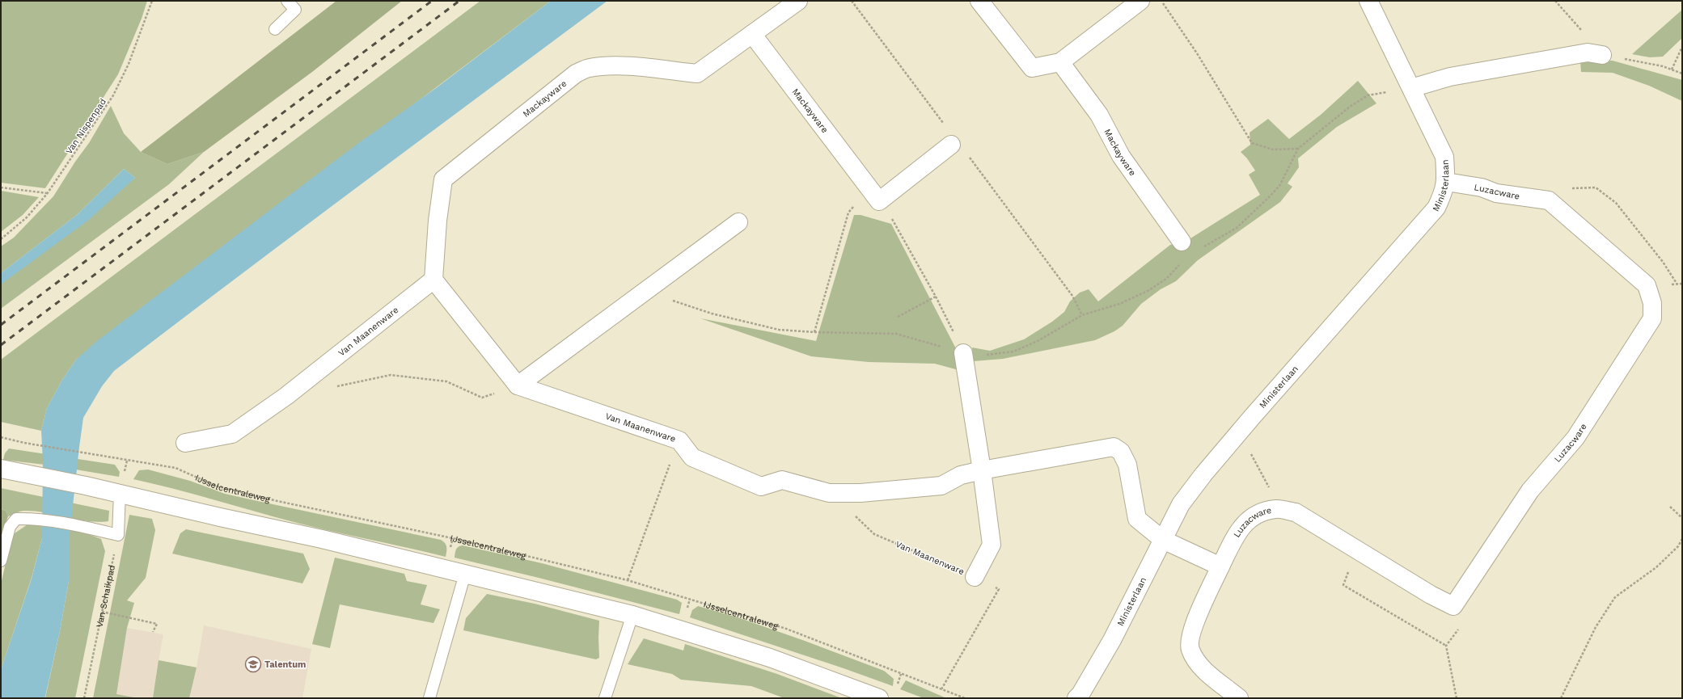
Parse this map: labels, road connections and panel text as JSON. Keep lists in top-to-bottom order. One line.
{"streets":{"street":["Mackayware","Ministerlaan","Luzacware","Van Maanenware"],"path":["Van Nispenpad","IJsselcentraleweg","Van Schaikpad"]},"crossings":[["Mackayware","Van Maanenware"],["Ministerlaan","Luzacware"],["Ministerlaan","Van Maanenware"]],"places":{"school or university":["Talentum"]}}
